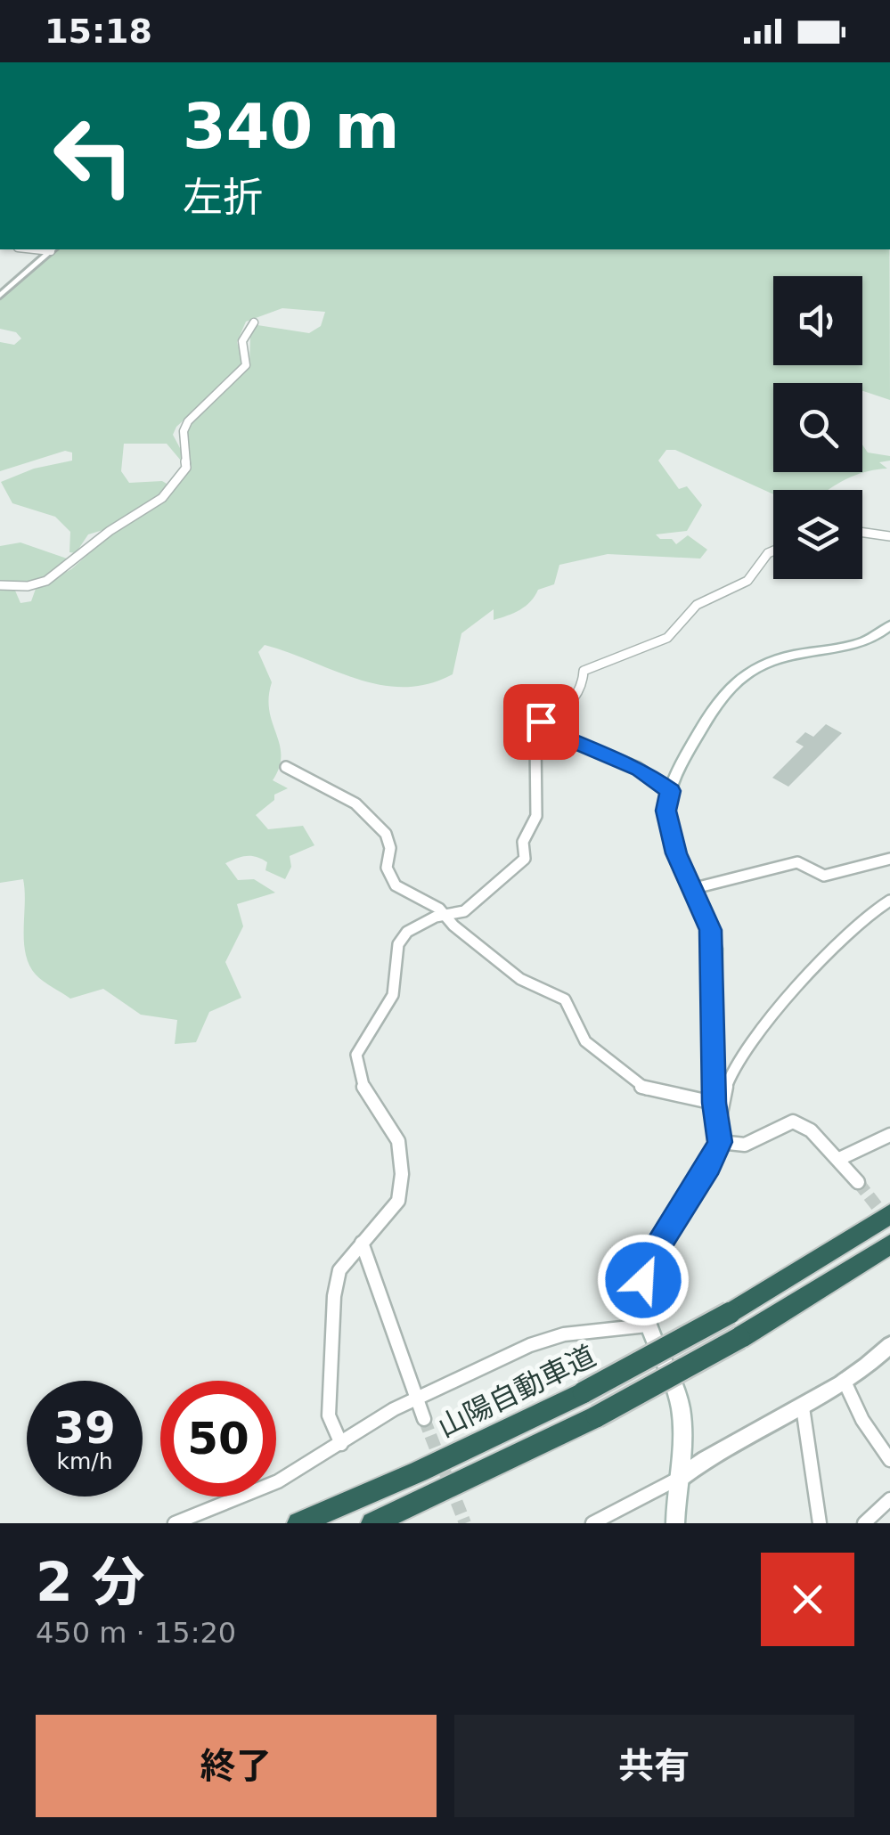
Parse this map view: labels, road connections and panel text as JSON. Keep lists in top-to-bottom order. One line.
{"streets":{"highway":["山陽自動車道"]},"page":{"status":"15:18","turn":["340 m","左折"],"speed":"39 km/h","limit":"50","heading":["2 分","450 m · 15:20"],"buttons":["終了","共有"]}}
